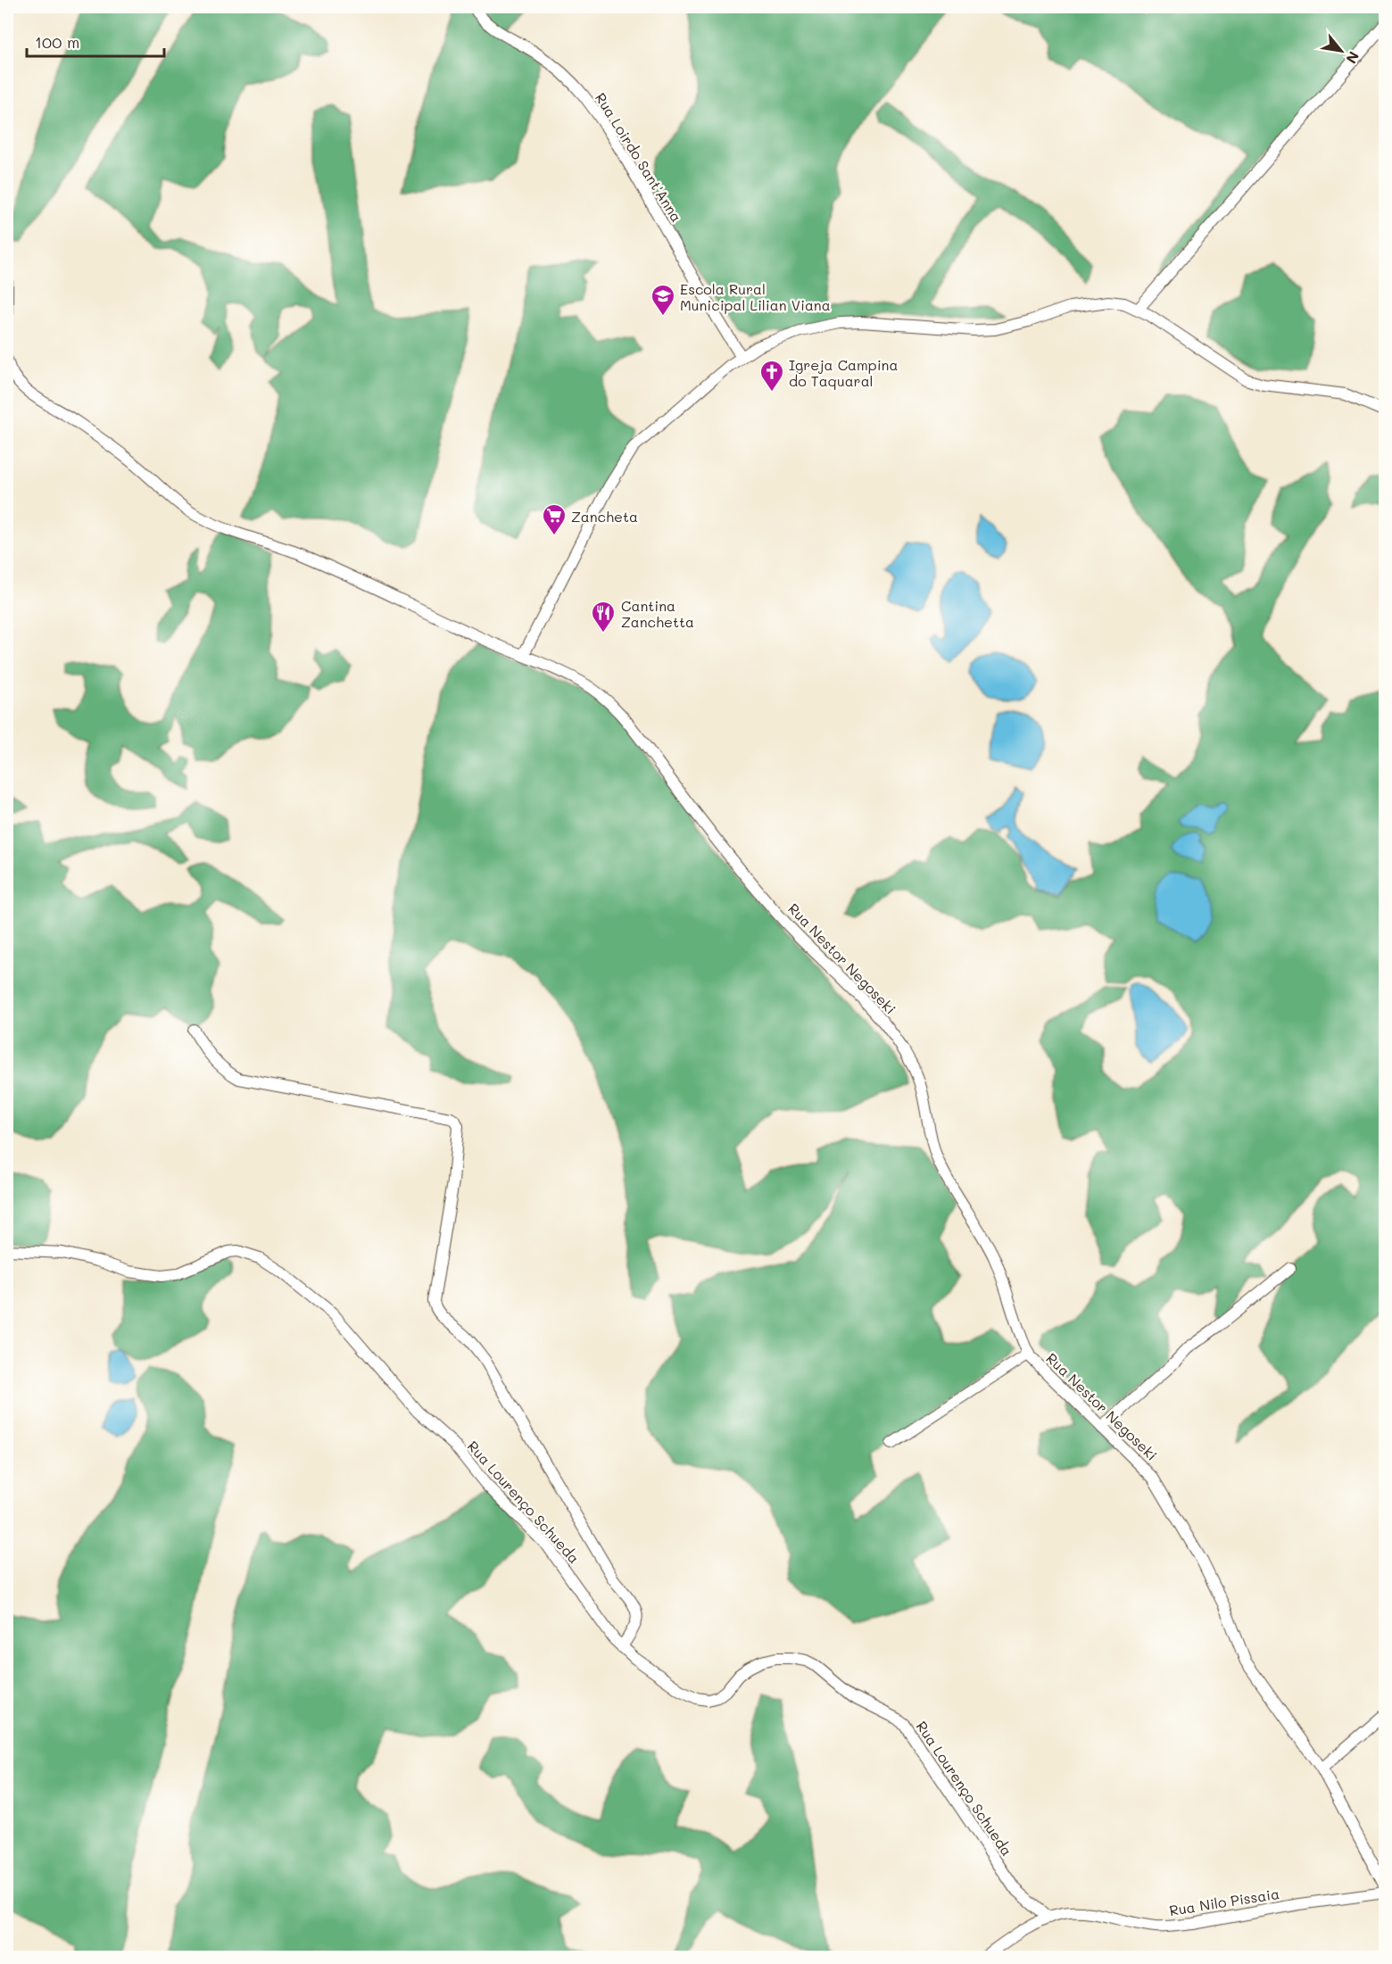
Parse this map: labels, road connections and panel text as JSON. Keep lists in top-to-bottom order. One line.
{"streets":{"street":["Rua Loirdo Sant'Anna","Rua Nestor Negoseki","Rua Lourenço Schueda","Rua Nilo Pissaia"]},"crossings":[["Rua Lourenço Schueda","Rua Nilo Pissaia"]],"places":{"school or university":["Escola Rural Municipal Lilian Viana"],"church":["Igreja Campina do Taquaral"],"supermarket":["Zancheta"],"restaurant":["Cantina Zanchetta"]},"scale_bar":"100 m","north":"bottom right"}
